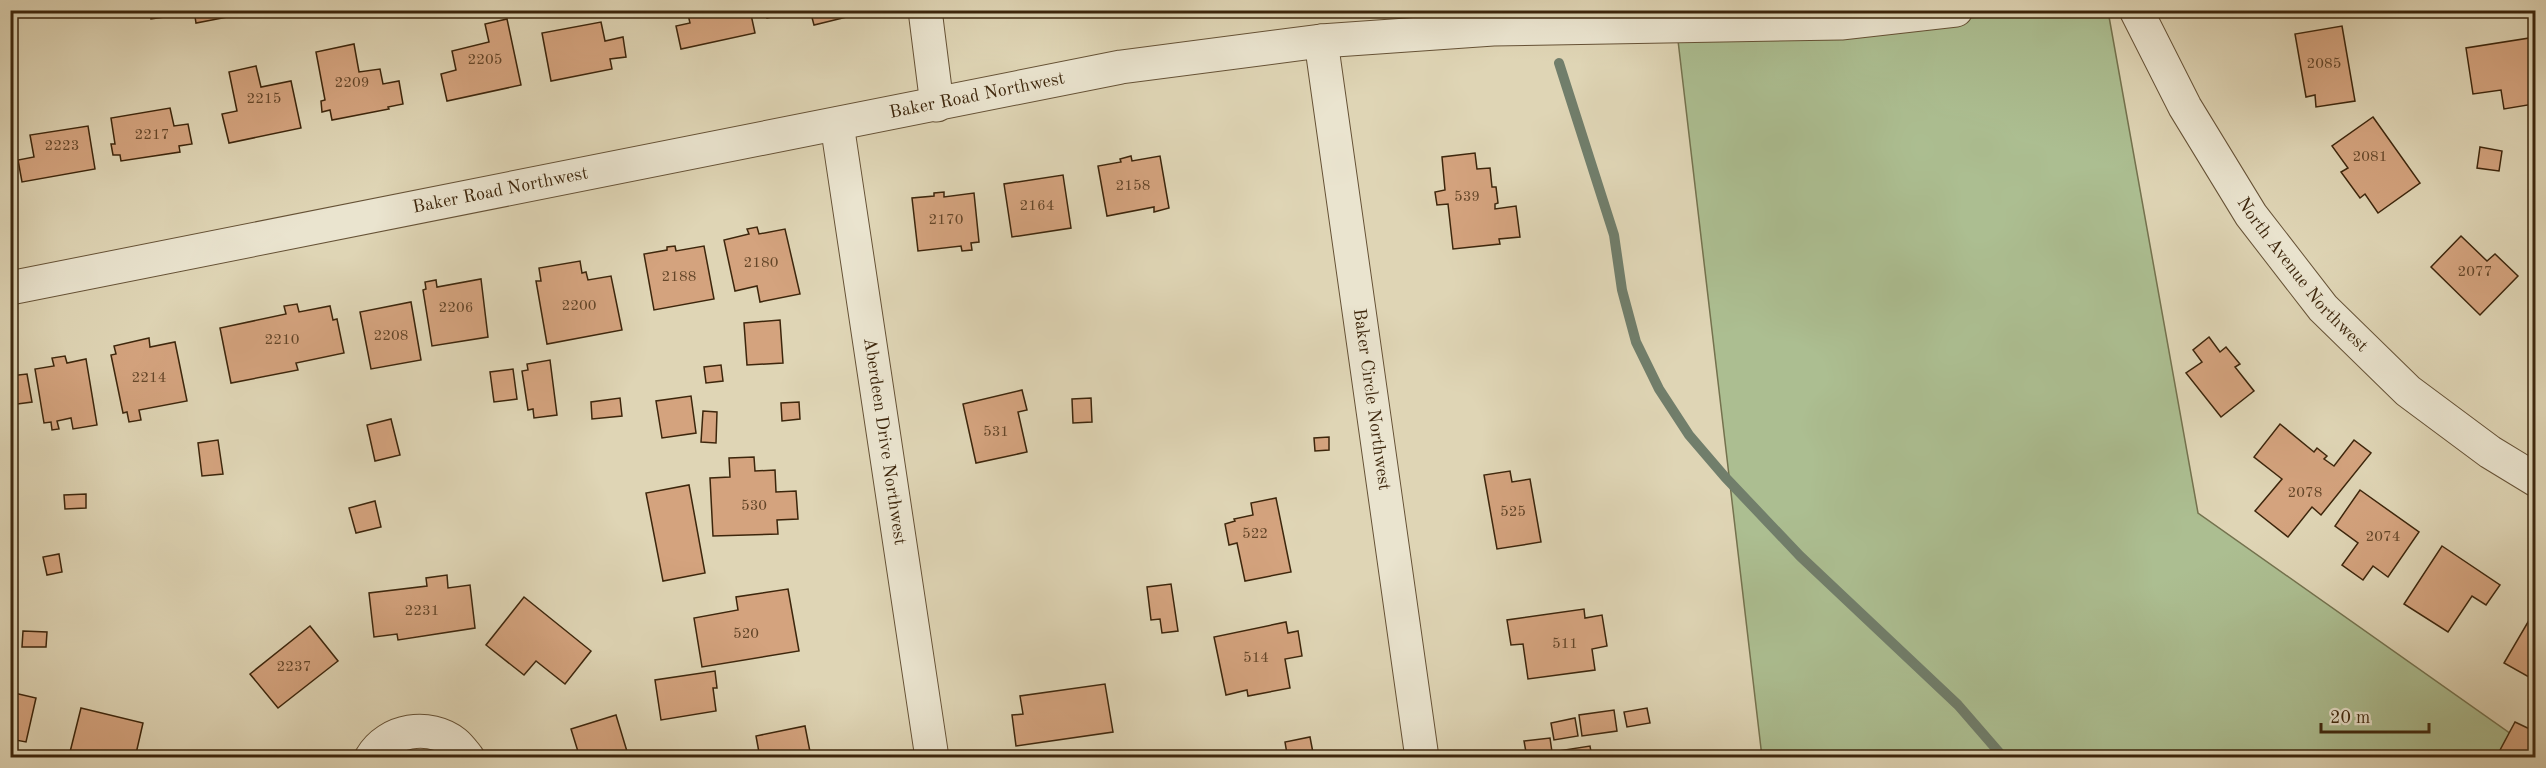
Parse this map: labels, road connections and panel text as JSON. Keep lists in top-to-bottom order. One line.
{"streets":{"street":["Baker Road Northwest","North Avenue Northwest","Baker Circle Northwest","Aberdeen Drive Northwest"]},"crossings":[["Baker Road Northwest","Baker Circle Northwest"],["Baker Road Northwest","Aberdeen Drive Northwest"]],"house_numbers":["2205","2085","2209","2215","2217","2223","2081","2158","539","2164","2170","2180","2077","2188","2200","2206","2208","2210","2214","531","2078","530","525","522","2074","2231","520","511","514","2237"],"scale_bar":"20 m"}
